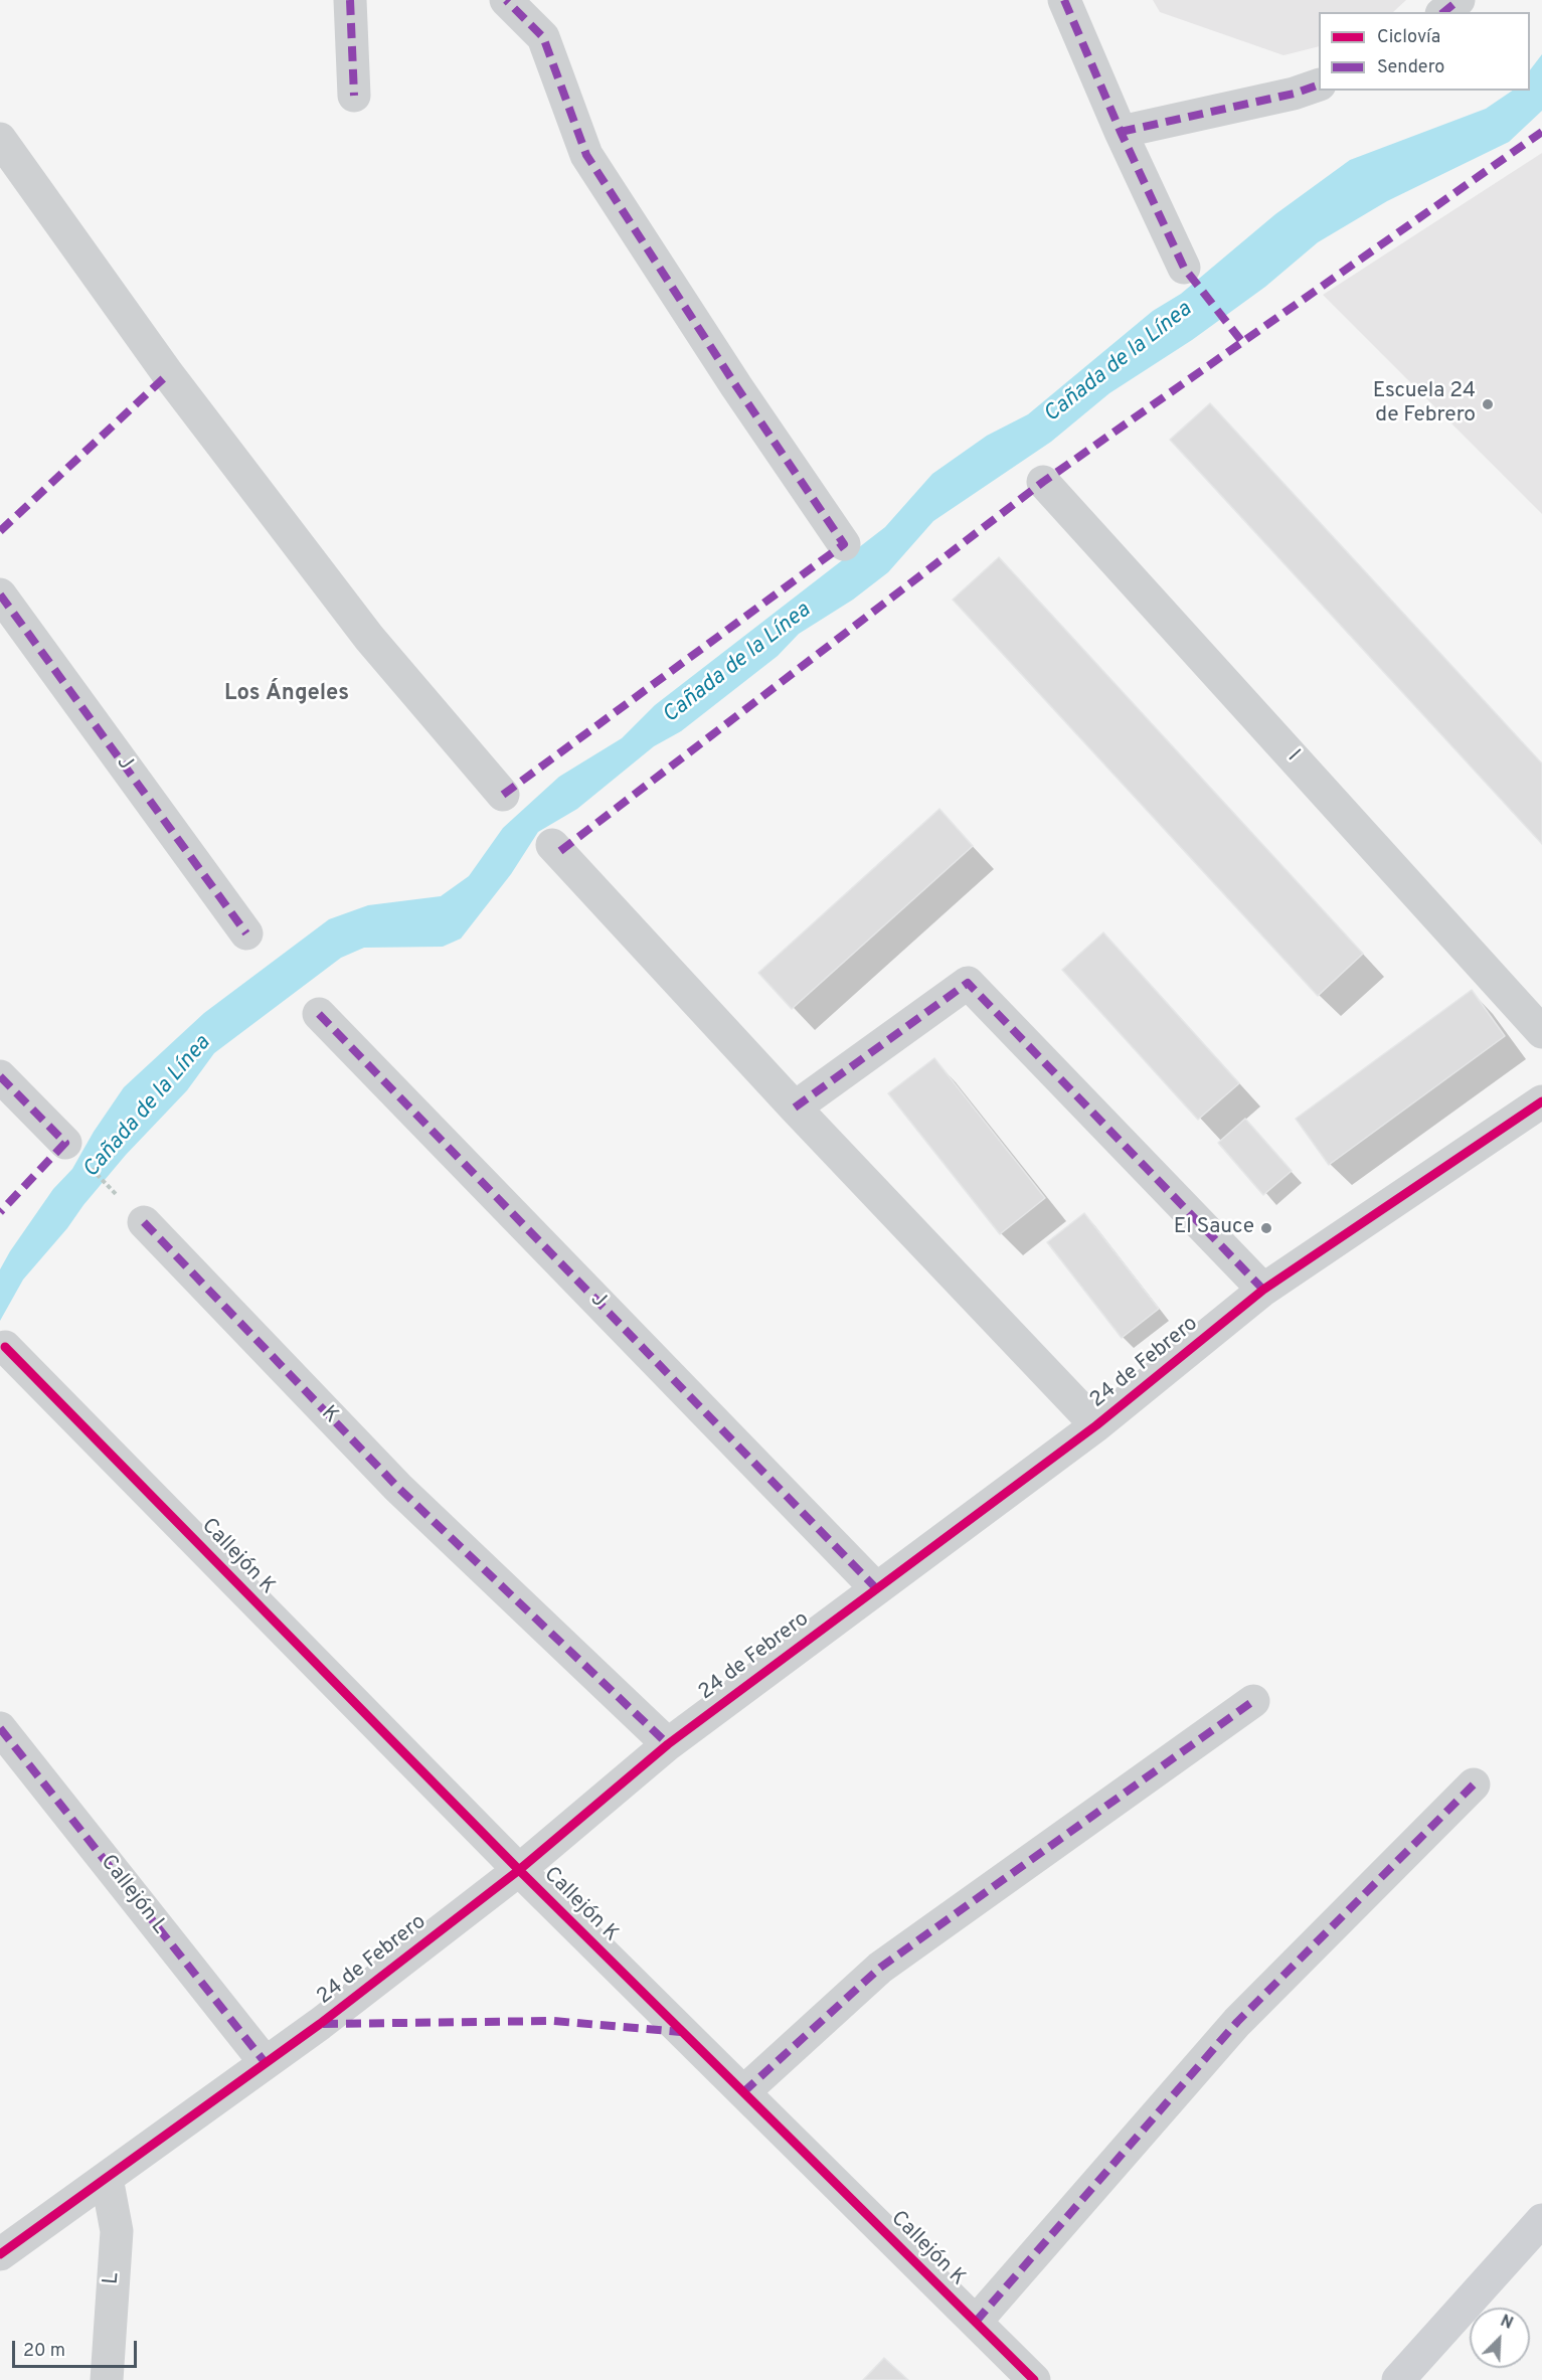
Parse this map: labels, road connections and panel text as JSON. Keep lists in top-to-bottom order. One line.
{"streets":{"street":["I","J","24 de Febrero","K","Callejón K","Callejón L","L"]},"crossings":[["J","24 de Febrero"],["24 de Febrero","K"],["24 de Febrero","Callejón K"],["24 de Febrero","Callejón L"],["24 de Febrero","L"]],"districts":["Los Ángeles"],"water":["Cañada de la Línea"],"places":["Escuela 24 de Febrero","El Sauce"],"legend":["Ciclovía","Sendero"],"scale_bar":"20 m","north":"top right"}
